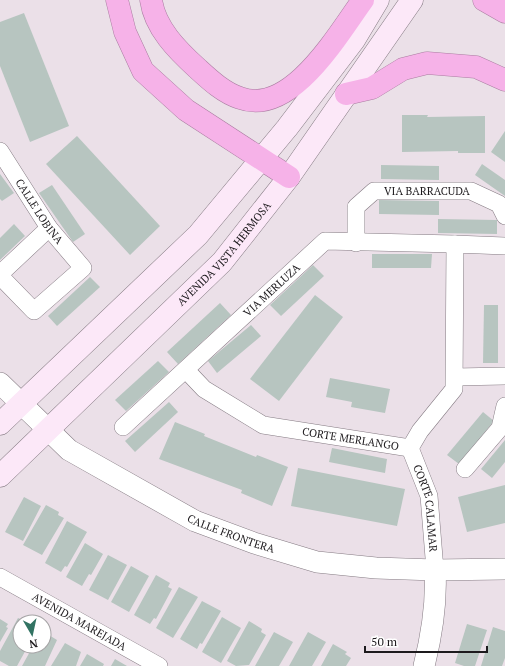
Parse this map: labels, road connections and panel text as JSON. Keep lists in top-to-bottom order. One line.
{"streets":{"main road":["AVENIDA VISTA HERMOSA"],"street":["VIA BARRACUDA","CALLE LOBINA","VIA MERLUZA","CORTE MERLANGO","CORTE CALAMAR","CALLE FRONTERA","AVENIDA MAREJADA"]},"crossings":[["VIA BARRACUDA","VIA MERLUZA"],["AVENIDA VISTA HERMOSA","CALLE FRONTERA"],["VIA MERLUZA","CORTE MERLANGO"],["CORTE MERLANGO","CORTE CALAMAR"],["CORTE CALAMAR","CALLE FRONTERA"]],"scale_bar":"50 m","north":"bottom"}
